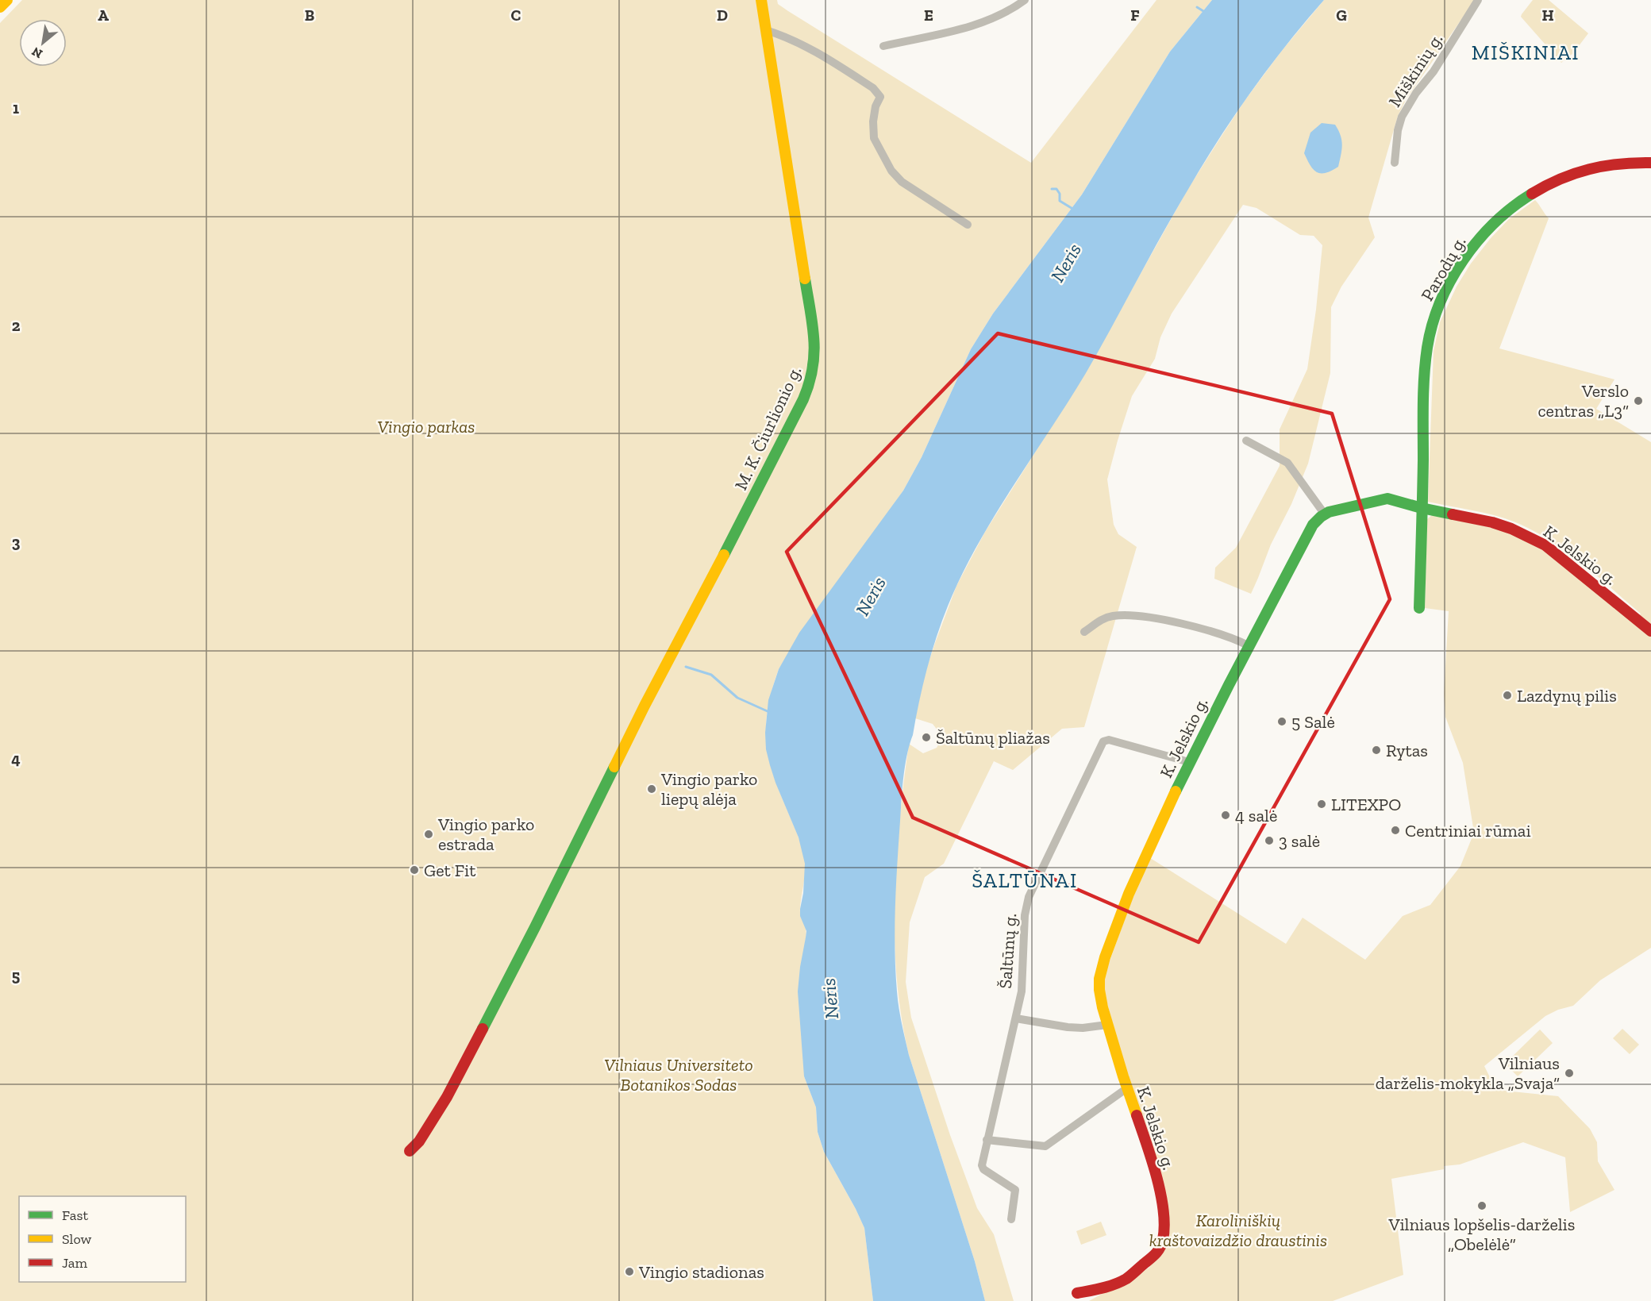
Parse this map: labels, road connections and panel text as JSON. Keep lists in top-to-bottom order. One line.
{"streets":{"main road":["Parodų g.","M. K. Čiurlionio g.","K. Jelskio g."],"street":["Miškinių g.","Šaltūnų g."]},"crossings":[["Parodų g.","K. Jelskio g."],["K. Jelskio g.","Šaltūnų g."]],"districts":["MIŠKINIAI","ŠALTŪNAI"],"water":["Neris"],"parks":["Vingio parkas","Vilniaus Universiteto Botanikos Sodas","Karoliniškių kraštovaizdžio draustinis"],"places":["Verslo centras „L3“","Lazdynų pilis","5 Salė","Šaltūnų pliažas","Rytas","Vingio parko liepų alėja","LITEXPO","4 salė","Centriniai rūmai","Vingio parko estrada","3 salė","Get Fit","Vilniaus darželis-mokykla „Svaja“","Vilniaus lopšelis-darželis „Obelėlė“","Vingio stadionas"],"legend":["Fast","Slow","Jam"],"north":"bottom left","grid":{"columns":["A","B","C","D","E","F","G","H"],"rows":["1","2","3","4","5"]}}
